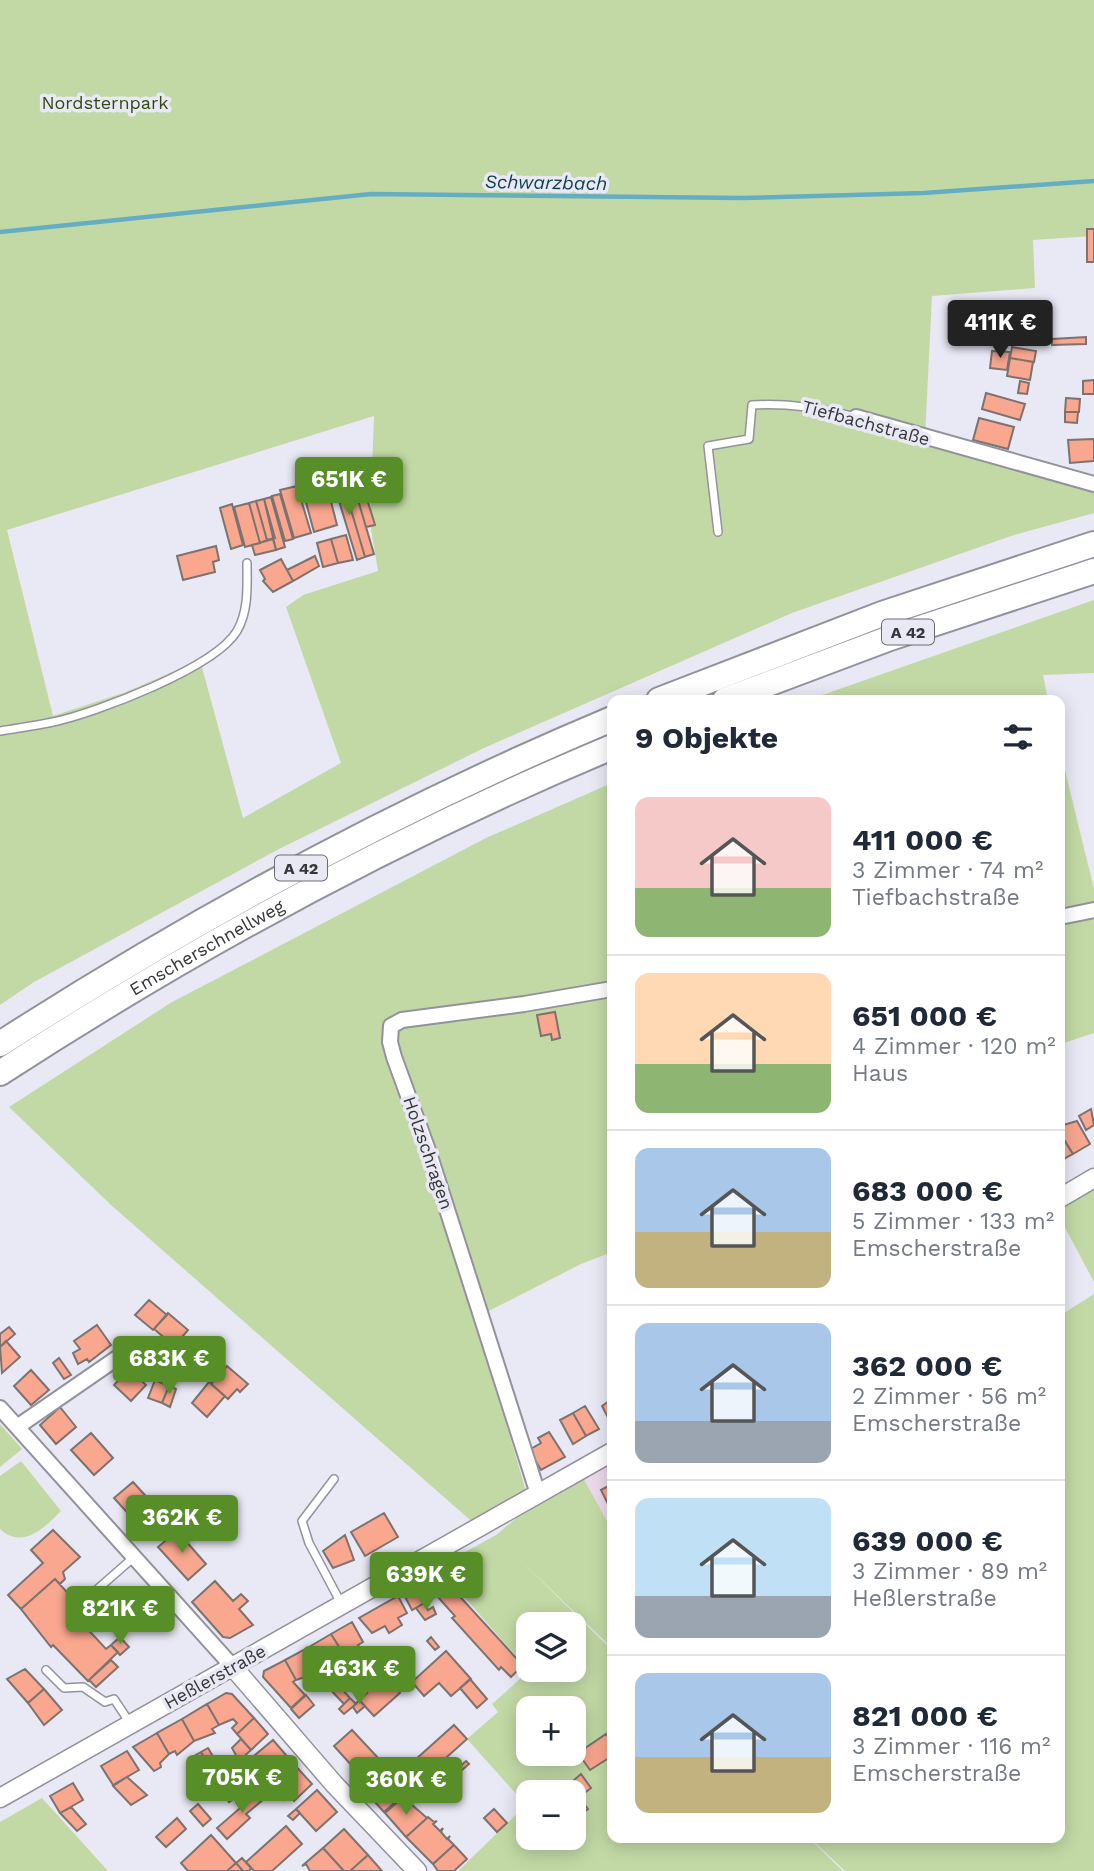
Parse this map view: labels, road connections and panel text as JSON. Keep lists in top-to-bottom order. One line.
{"streets":{"highway":["A 42","Emscherschnellweg"],"street":["Tiefbachstraße","Holzschragen","Heßlerstraße"]},"crossings":[["Holzschragen","Heßlerstraße"]],"water":["Schwarzbach"],"parks":["Nordsternpark"],"page":{"price":["411K €","651K €","683K €","362K €","639K €","821K €","463K €","705K €","360K €"],"heading":"9 Objekte","list":[{"name":"411 000 €","note":"3 Zimmer · 74 m² · Tiefbachstraße"},{"name":"651 000 €","note":"4 Zimmer · 120 m² · Haus"},{"name":"683 000 €","note":"5 Zimmer · 133 m² · Emscherstraße"},{"name":"362 000 €","note":"2 Zimmer · 56 m² · Emscherstraße"},{"name":"639 000 €","note":"3 Zimmer · 89 m² · Heßlerstraße"},{"name":"821 000 €","note":"3 Zimmer · 116 m² · Emscherstraße"}],"map_buttons":["+","−"]}}
